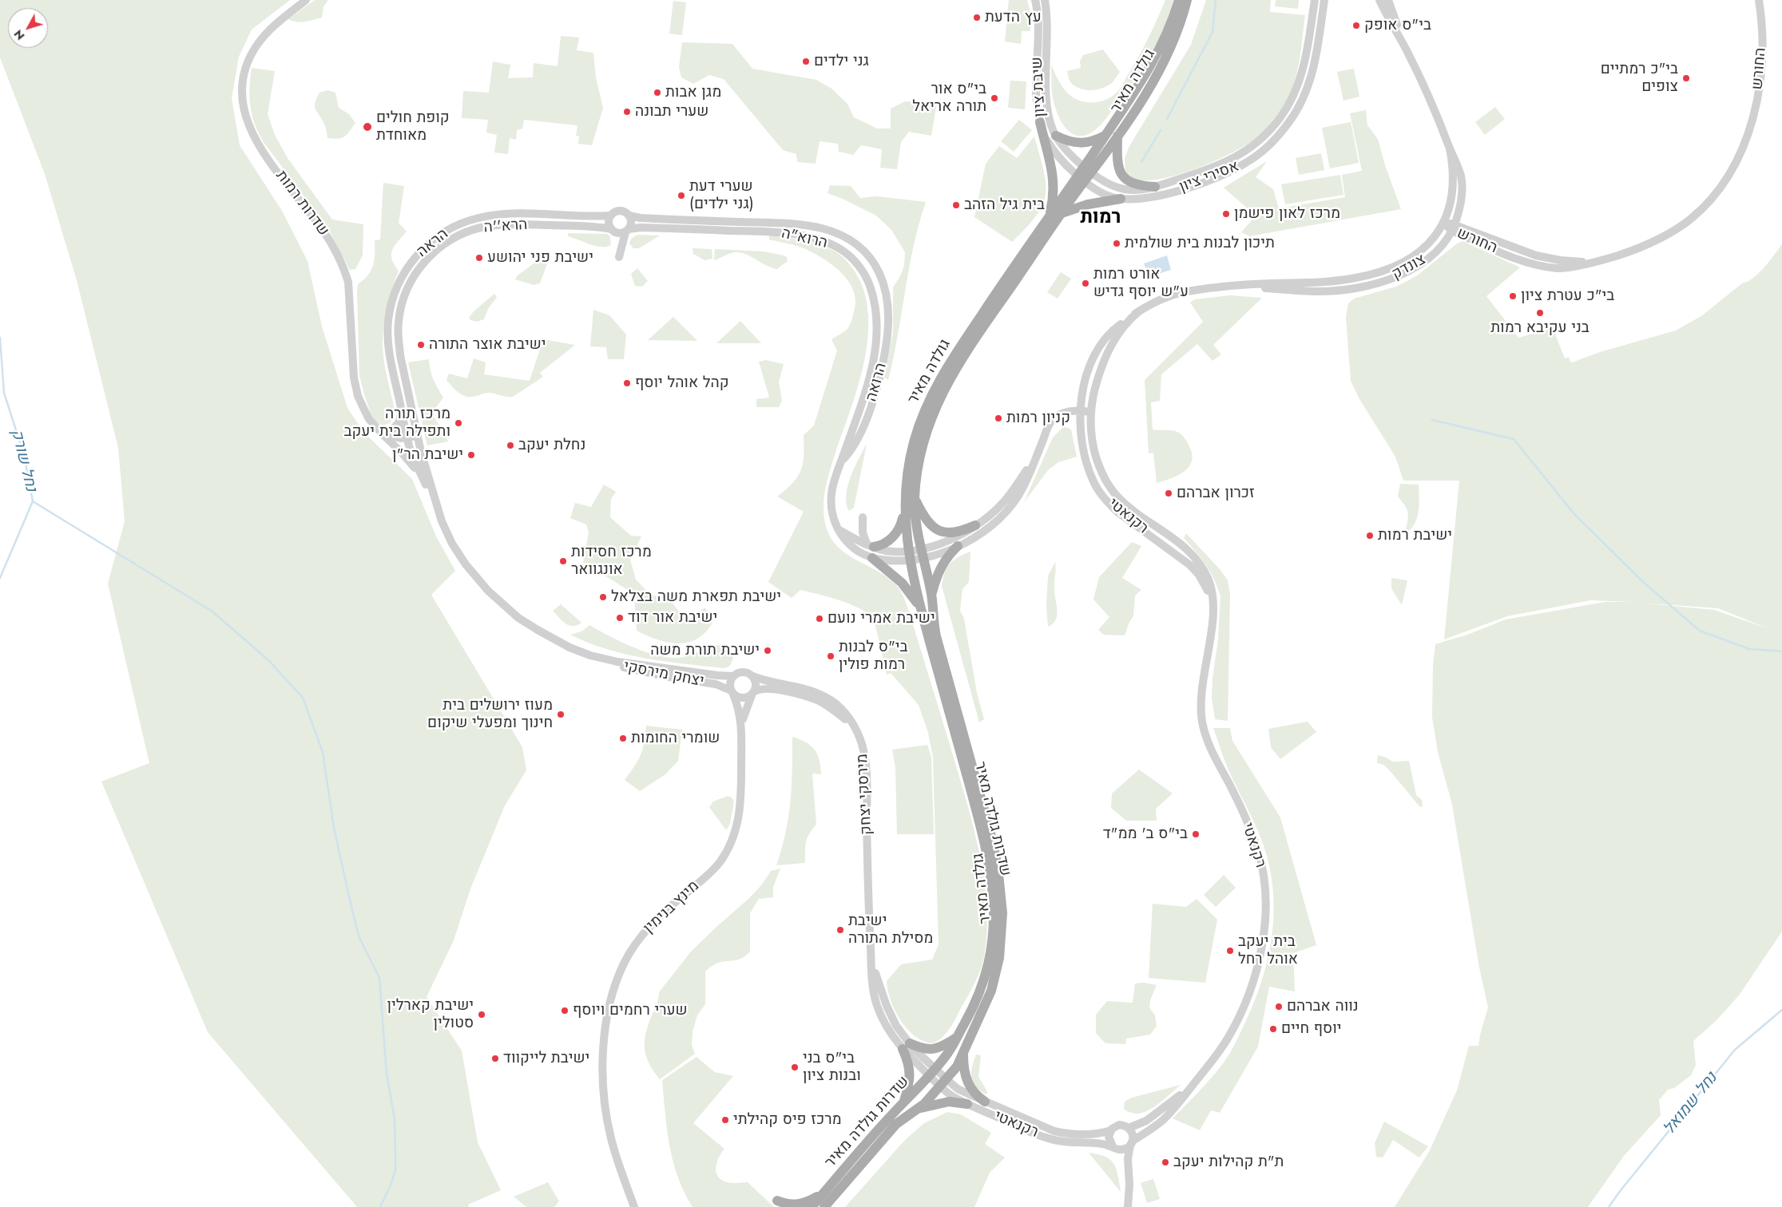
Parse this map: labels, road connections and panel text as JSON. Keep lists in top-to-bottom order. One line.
{"streets":{"main road":["גולדה מאיר","שדרות גולדה מאיר"],"street":["החורש","שיבת ציון","אסירי ציון","שדרות רמות","הרא''ה","הרוא\"ה","הראה","צונדק","הרואה","רקנאטי","יצחק מירסקי","מירסקי יצחק","מינץ בנימין"]},"crossings":[["החורש","צונדק"],["גולדה מאיר","שיבת ציון"],["גולדה מאיר","אסירי ציון"],["גולדה מאיר","רקנאטי"],["גולדה מאיר","שדרות גולדה מאיר"],["שיבת ציון","אסירי ציון"],["הרא''ה","הרוא\"ה"],["הרא''ה","הראה"],["הרוא\"ה","הראה"],["הרוא\"ה","הרואה"],["צונדק","רקנאטי"],["רקנאטי","שדרות גולדה מאיר"],["יצחק מירסקי","מירסקי יצחק"]],"districts":["רמות"],"water":["נחל שורק","נחל שמואל"],"places":["עץ הדעת","בי\"ס אופק","גני ילדים","בי\"כ רמתיים צופים","מגן אבות","בי\"ס אור תורה אריאל","שערי תבונה","קופת חולים מאוחדת","שערי דעת (גני ילדים)","בית גיל הזהב","מרכז לאון פישמן","תיכון לבנות בית שולמית","ישיבת פני יהושע","אורט רמות ע\"ש יוסף גדיש","בי\"כ עטרת ציון","בני עקיבא רמות","ישיבת אוצר התורה","קהל אוהל יוסף","קניון רמות","מרכז תורה ותפילה בית יעקב","נחלת יעקב","ישיבת הר\"ן","זכרון אברהם","ישיבת רמות","מרכז חסידות אונגוואר","ישיבת תפארת משה בצלאל","ישיבת אור דוד","ישיבת אמרי נועם","ישיבת תורת משה","בי\"ס לבנות רמות פולין","מעוז ירושלים בית חינוך ומפעלי שיקום","שומרי החומות","בי\"ס ב' ממ\"ד","ישיבת מסילת התורה","בית יעקב אוהל רחל","נווה אברהם","שערי רחמים ויוסף","ישיבת קארלין סטולין","יוסף חיים","ישיבת לייקווד","בי\"ס בני ובנות ציון","מרכז פיס קהילתי","ת\"ת קהילות יעקב"],"north":"bottom left"}
